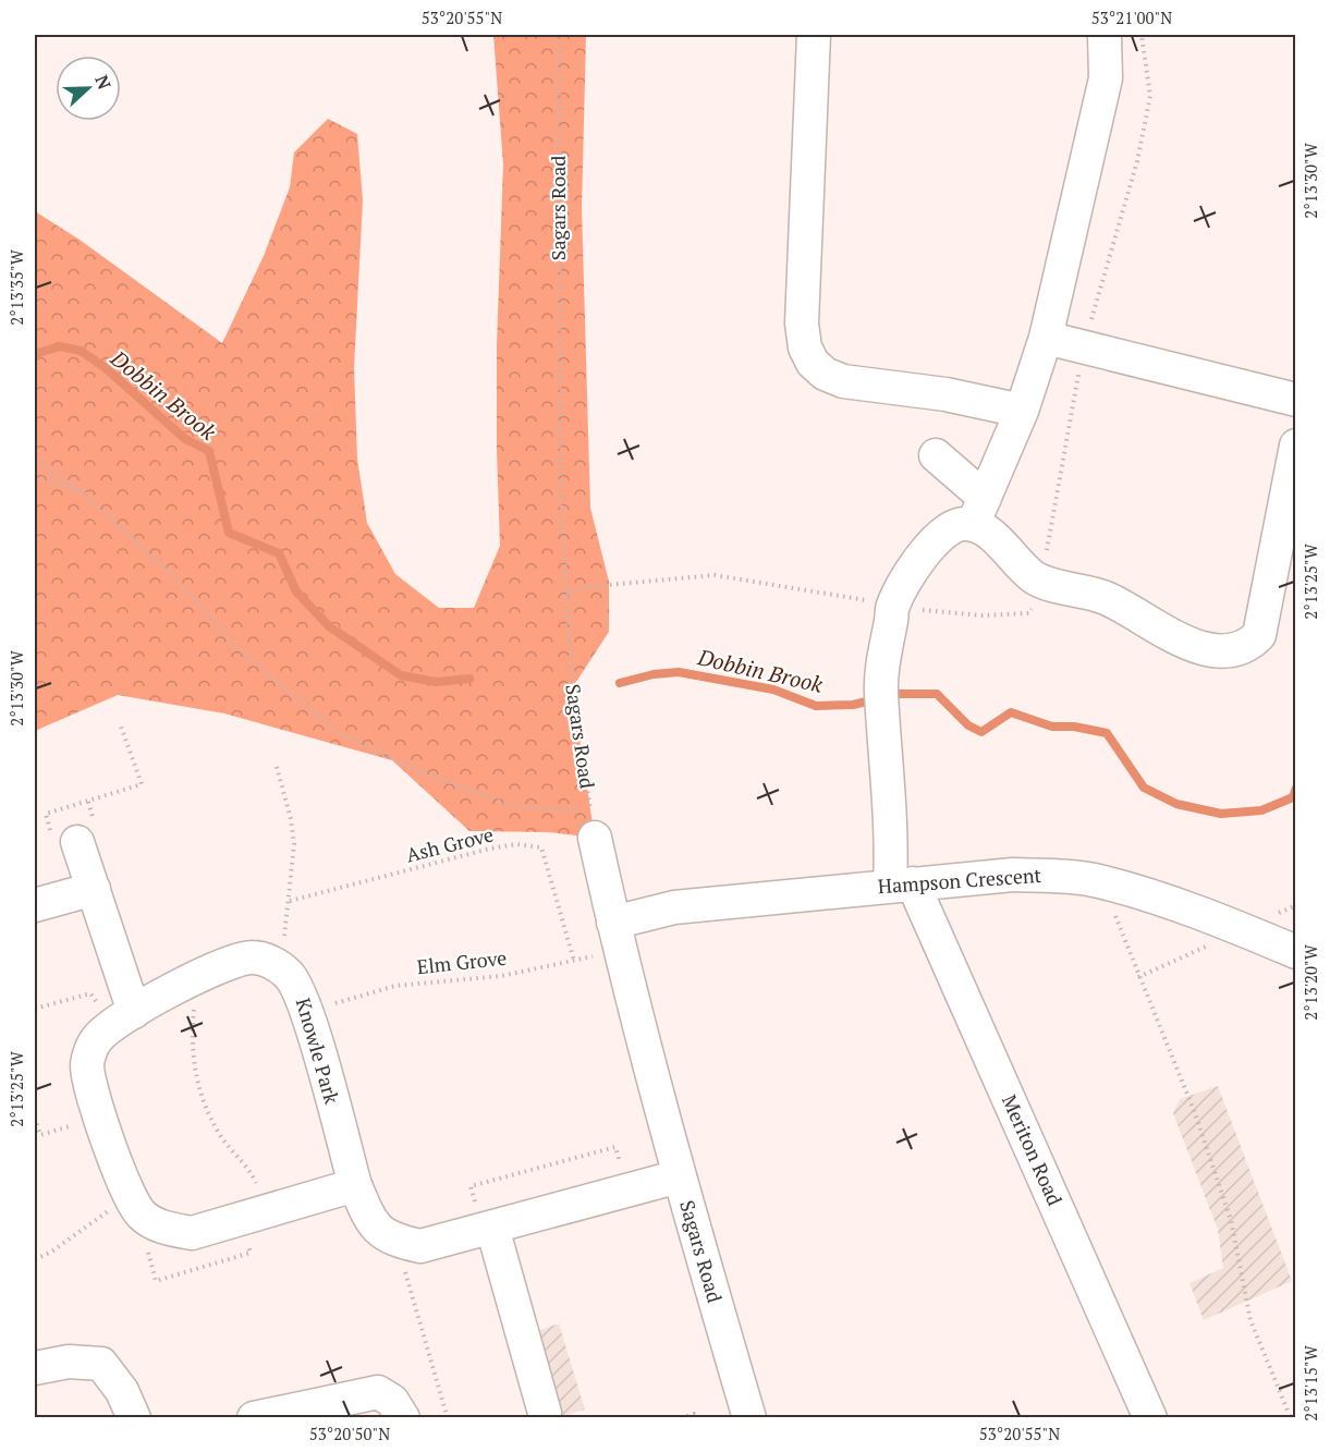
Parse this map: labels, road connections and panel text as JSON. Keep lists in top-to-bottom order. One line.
{"streets":{"street":["Sagars Road","Hampson Crescent","Knowle Park","Meriton Road"],"path":["Ash Grove","Elm Grove"]},"crossings":[["Sagars Road","Hampson Crescent"],["Sagars Road","Elm Grove"],["Sagars Road","Knowle Park"],["Ash Grove","Elm Grove"],["Hampson Crescent","Elm Grove"],["Hampson Crescent","Meriton Road"],["Elm Grove","Knowle Park"]],"water":["Dobbin Brook"],"north":"right","coordinates":["53°20'55\"N","53°21'00\"N","2°13'30\"W","2°13'35\"W","2°13'25\"W","2°13'20\"W","2°13'15\"W","53°20'50\"N"]}
